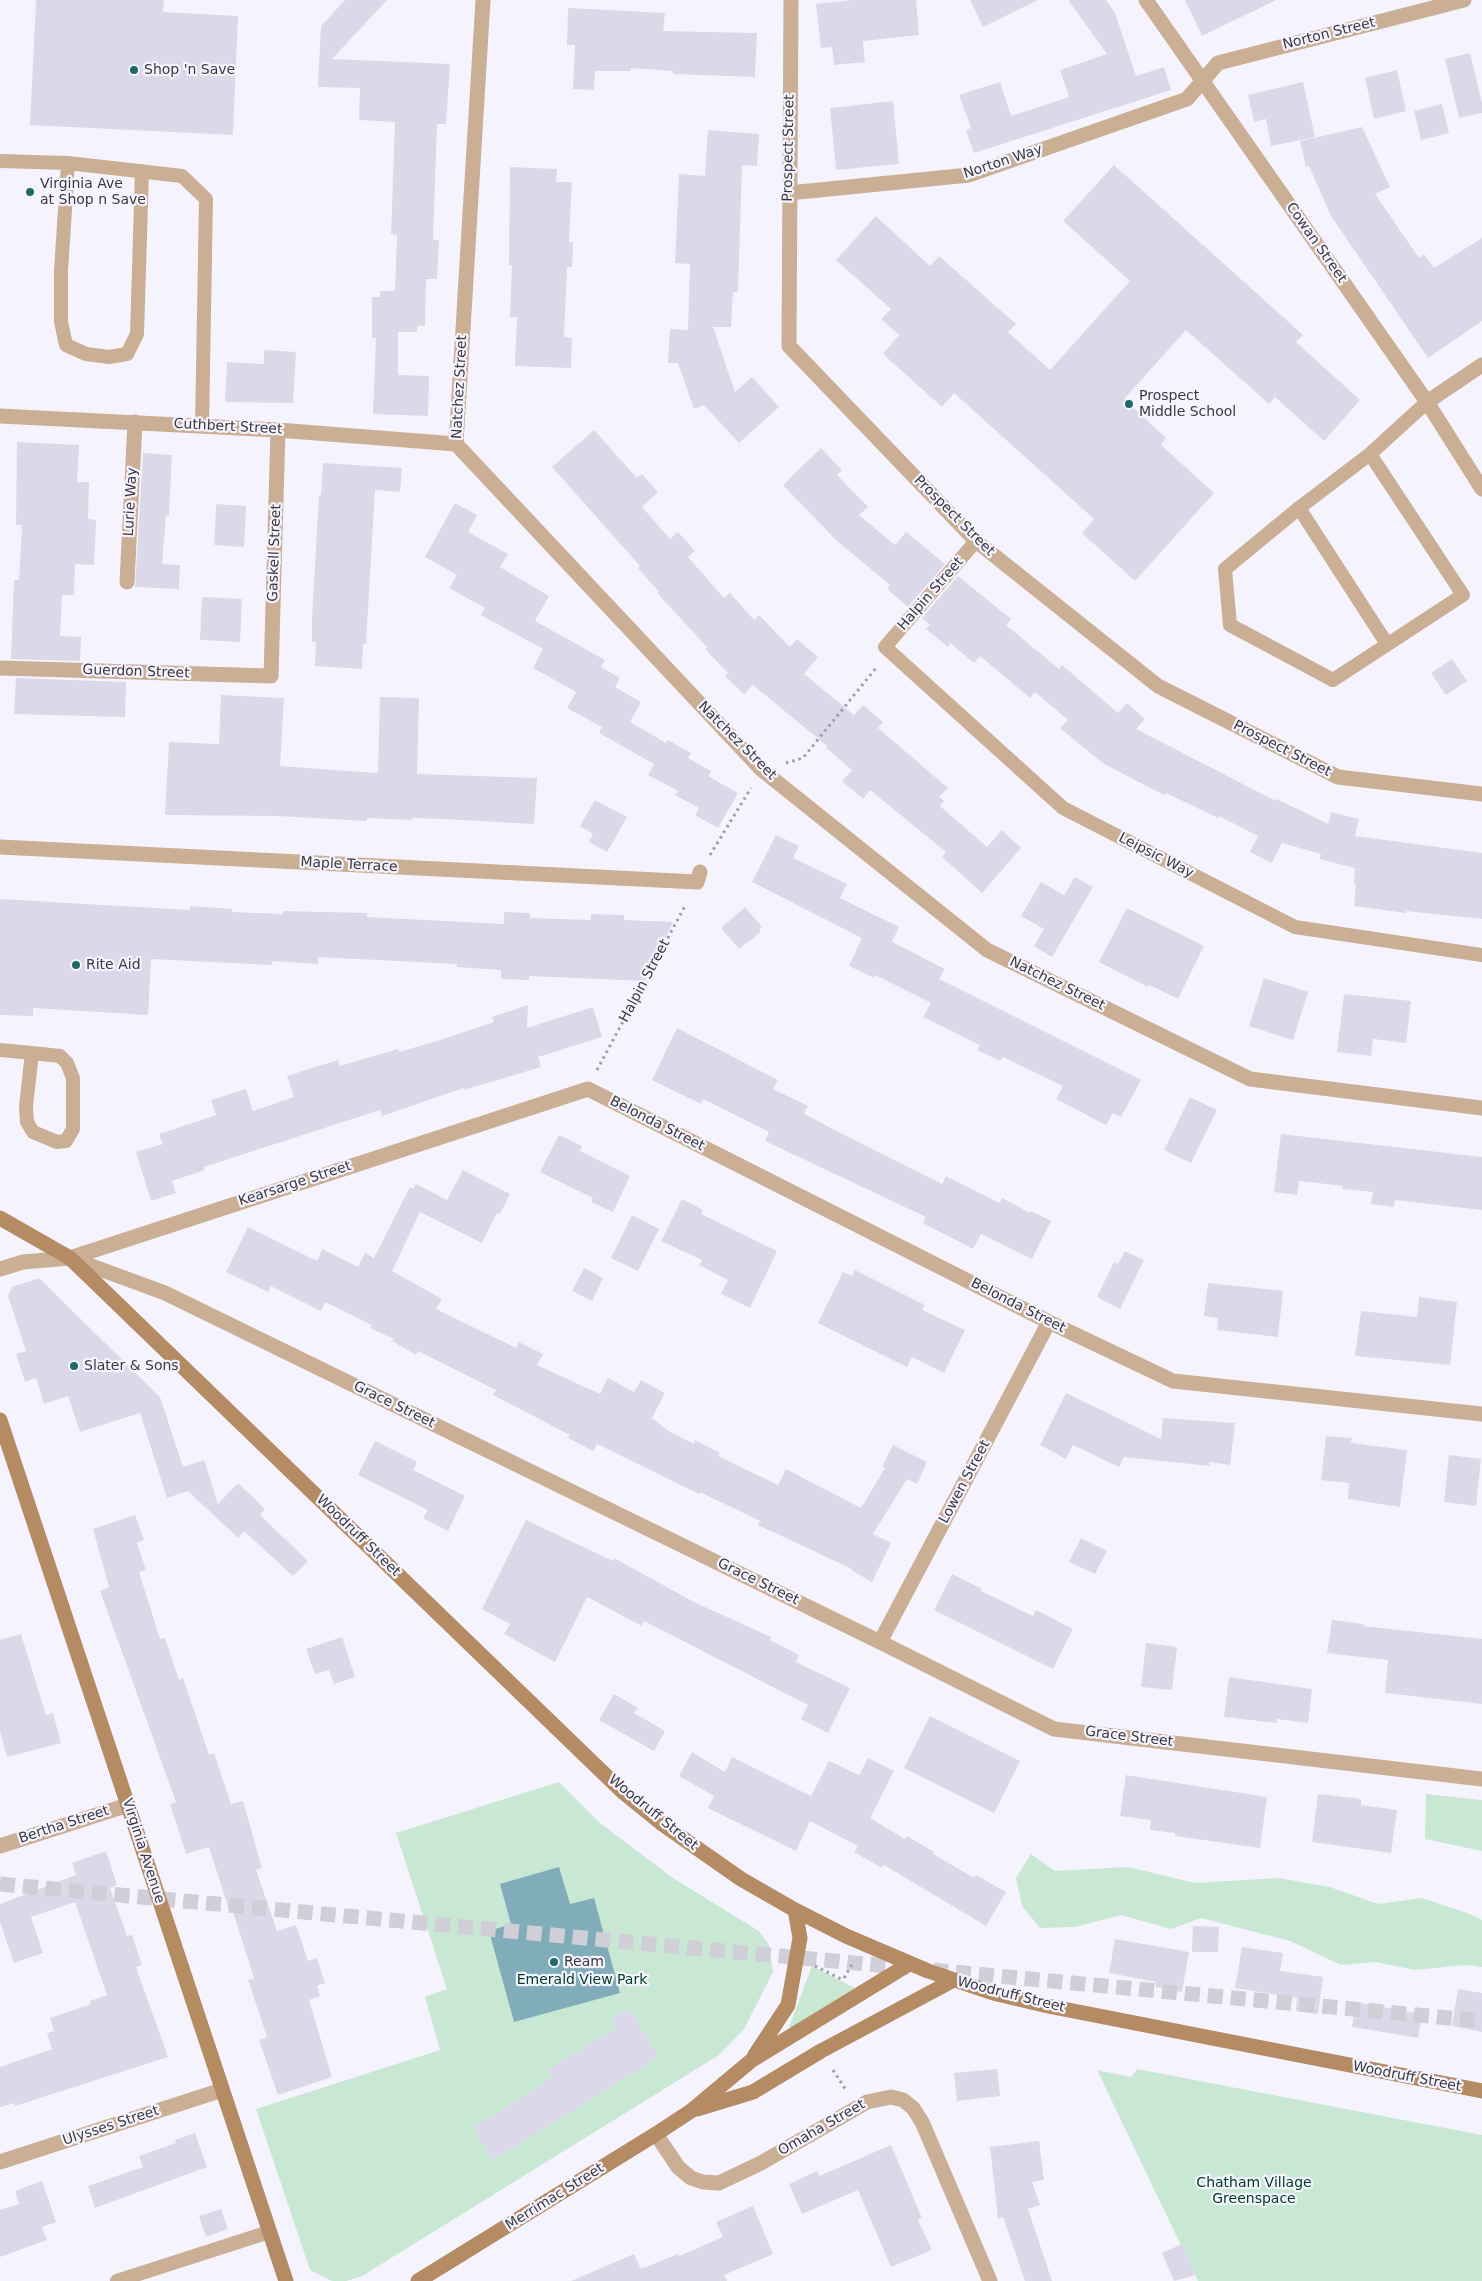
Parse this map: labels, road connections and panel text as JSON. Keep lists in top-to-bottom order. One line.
{"streets":{"street":["Norton Street","Prospect Street","Norton Way","Cowan Street","Natchez Street","Cuthbert Street","Lurie Way","Gaskell Street","Guerdon Street","Maple Terrace","Belonda Street","Kearsarge Street","Grace Street","Lowen Street","Woodruff Street","Bertha Street","Virginia Avenue","Ulysses Street","Omaha Street","Merrimac Street"],"lane":["Halpin Street","Leipsic Way"]},"crossings":[["Norton Street","Norton Way"],["Norton Street","Cowan Street"],["Prospect Street","Norton Way"],["Prospect Street","Halpin Street"],["Norton Way","Cowan Street"],["Natchez Street","Cuthbert Street"],["Natchez Street","Halpin Street"],["Cuthbert Street","Lurie Way"],["Cuthbert Street","Gaskell Street"],["Gaskell Street","Guerdon Street"],["Halpin Street","Leipsic Way"],["Halpin Street","Maple Terrace"],["Halpin Street","Belonda Street"],["Halpin Street","Kearsarge Street"],["Belonda Street","Kearsarge Street"],["Belonda Street","Lowen Street"],["Kearsarge Street","Grace Street"],["Kearsarge Street","Woodruff Street"],["Grace Street","Lowen Street"],["Grace Street","Woodruff Street"],["Woodruff Street","Merrimac Street"],["Bertha Street","Virginia Avenue"],["Virginia Avenue","Ulysses Street"],["Omaha Street","Merrimac Street"]],"parks":["Emerald View Park","Chatham Village Greenspace"],"places":["Shop 'n Save","Virginia Ave at Shop n Save","Prospect Middle School","Rite Aid","Slater & Sons","Ream"]}
